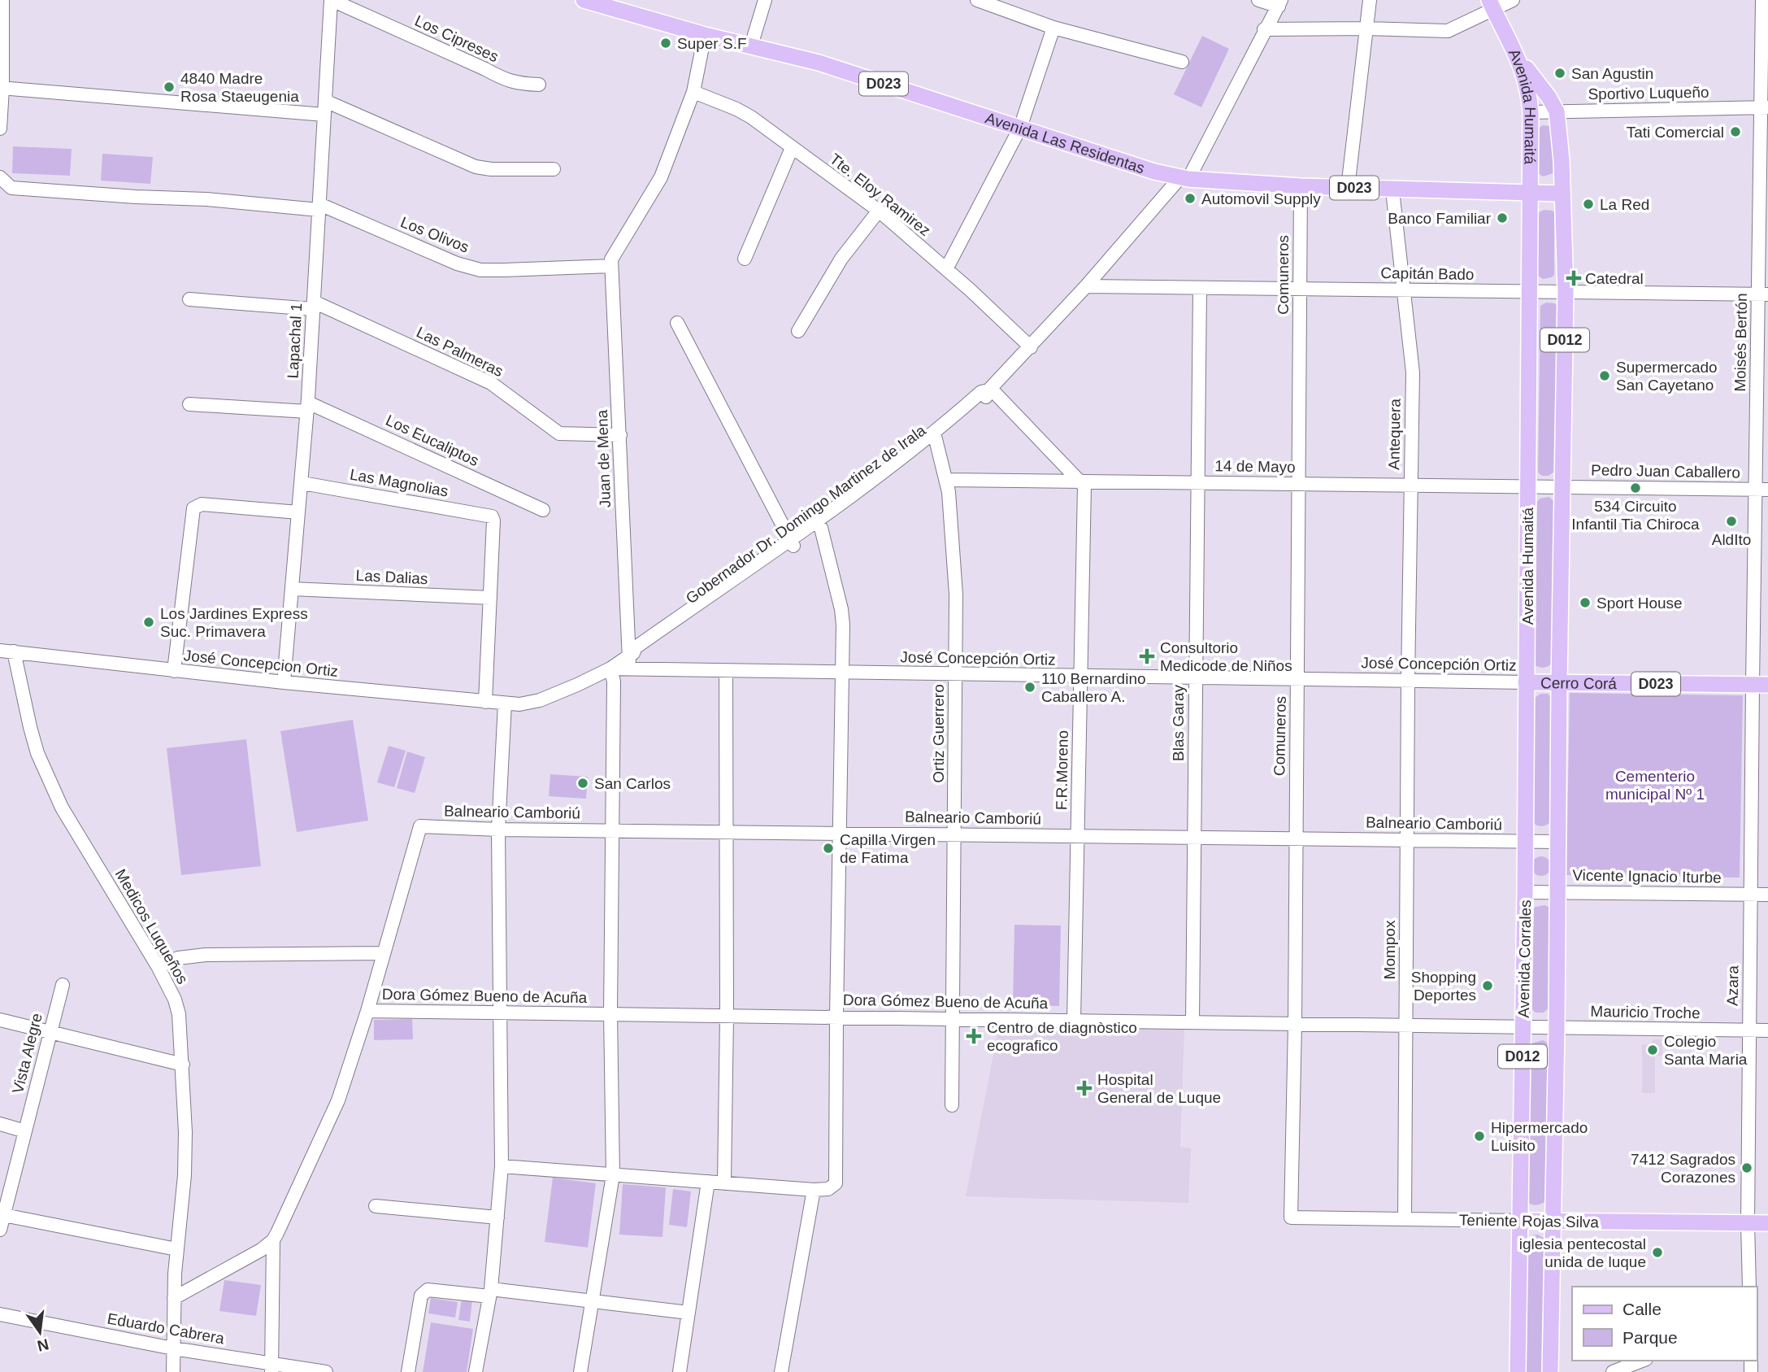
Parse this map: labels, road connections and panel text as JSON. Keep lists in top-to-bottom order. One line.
{"streets":{"main road":["D023","Avenida Humaitá","Avenida Las Residentas","D012","Cerro Corá","Avenida Corrales","Teniente Rojas Silva"],"street":["Los Cipreses","Sportivo Luqueño","Tte. Eloy Ramirez","Los Olivos","Capitán Bado","Comuneros","Lapachal 1","Moisés Bertón","Las Palmeras","Antequera","Los Eucaliptos","Juan de Mena","14 de Mayo","Pedro Juan Caballero","Las Magnolias","Gobernador Dr. Domingo Martinez de Irala","Las Dalias","José Concepción Ortiz","José Concepcion Ortiz","Blas Garay","Ortiz Guerrero","F.R.Moreno","Balneario Camboriú","Vicente Ignacio Iturbe","Medicos Luqueños","Mompox","Azara","Dora Gómez Bueno de Acuña","Mauricio Troche","Vista Alegre","Eduardo Cabrera"]},"crossings":[["Los Cipreses","Lapachal 1"],["Sportivo Luqueño","Avenida Humaitá"],["Sportivo Luqueño","Moisés Bertón"],["Avenida Humaitá","Avenida Las Residentas"],["Avenida Humaitá","Capitán Bado"],["Avenida Humaitá","D012"],["Avenida Humaitá","14 de Mayo"],["Avenida Humaitá","Pedro Juan Caballero"],["Avenida Humaitá","José Concepción Ortiz"],["Avenida Humaitá","Cerro Corá"],["Avenida Humaitá","Avenida Corrales"],["Avenida Las Residentas","Comuneros"],["Avenida Las Residentas","Antequera"],["Avenida Las Residentas","Gobernador Dr. Domingo Martinez de Irala"],["Tte. Eloy Ramirez","Gobernador Dr. Domingo Martinez de Irala"],["Los Olivos","Lapachal 1"],["Los Olivos","Juan de Mena"],["Capitán Bado","Comuneros"],["Capitán Bado","Moisés Bertón"],["Capitán Bado","Antequera"],["Capitán Bado","Gobernador Dr. Domingo Martinez de Irala"],["Capitán Bado","Blas Garay"],["Comuneros","14 de Mayo"],["Comuneros","José Concepción Ortiz"],["Comuneros","Balneario Camboriú"],["Comuneros","Dora Gómez Bueno de Acuña"],["Comuneros","Teniente Rojas Silva"],["Lapachal 1","Las Palmeras"],["Lapachal 1","Los Eucaliptos"],["Lapachal 1","Las Magnolias"],["Lapachal 1","Las Dalias"],["Lapachal 1","José Concepcion Ortiz"],["Moisés Bertón","Pedro Juan Caballero"],["Moisés Bertón","Cerro Corá"],["Moisés Bertón","Azara"],["Las Palmeras","Juan de Mena"],["Antequera","14 de Mayo"],["Antequera","José Concepción Ortiz"],["Antequera","Mompox"],["Juan de Mena","Gobernador Dr. Domingo Martinez de Irala"],["14 de Mayo","Pedro Juan Caballero"],["14 de Mayo","Blas Garay"],["14 de Mayo","Ortiz Guerrero"],["14 de Mayo","F.R.Moreno"],["Las Magnolias","Las Dalias"],["Gobernador Dr. Domingo Martinez de Irala","José Concepción Ortiz"],["Gobernador Dr. Domingo Martinez de Irala","Ortiz Guerrero"],["José Concepción Ortiz","José Concepcion Ortiz"],["José Concepción Ortiz","Cerro Corá"],["José Concepción Ortiz","Blas Garay"],["José Concepción Ortiz","Ortiz Guerrero"],["José Concepción Ortiz","F.R.Moreno"],["José Concepción Ortiz","Mompox"],["José Concepción Ortiz","Avenida Corrales"],["José Concepcion Ortiz","Medicos Luqueños"],["Cerro Corá","Avenida Corrales"],["Cerro Corá","Azara"],["Blas Garay","Balneario Camboriú"],["Blas Garay","Dora Gómez Bueno de Acuña"],["Ortiz Guerrero","Balneario Camboriú"],["Ortiz Guerrero","Dora Gómez Bueno de Acuña"],["F.R.Moreno","Balneario Camboriú"],["F.R.Moreno","Dora Gómez Bueno de Acuña"],["Balneario Camboriú","Mompox"],["Balneario Camboriú","Avenida Corrales"],["Vicente Ignacio Iturbe","Avenida Corrales"],["Vicente Ignacio Iturbe","Azara"],["Medicos Luqueños","Eduardo Cabrera"],["Mompox","Dora Gómez Bueno de Acuña"],["Mompox","Teniente Rojas Silva"],["Avenida Corrales","Dora Gómez Bueno de Acuña"],["Avenida Corrales","Mauricio Troche"],["Avenida Corrales","Teniente Rojas Silva"],["Azara","Mauricio Troche"],["Azara","Teniente Rojas Silva"],["Dora Gómez Bueno de Acuña","Mauricio Troche"]],"parks":["Cementerio municipal Nº 1"],"places":{"other":["Super S.F","San Agustin","4840 Madre Rosa Staeugenia","Tati Comercial","Automovil Supply","La Red","Banco Familiar","Supermercado San Cayetano","534 Circuito Infantil Tia Chiroca","AldIto","Sport House","Los Jardines Express Suc. Primavera","110 Bernardino Caballero A.","San Carlos","Capilla Virgen de Fatima","Shopping Deportes","Colegio Santa Maria","Hipermercado Luisito","7412 Sagrados Corazones","iglesia pentecostal unida de luque"],"health":["Catedral","Consultorio Medicode de Niños","Centro de diagnòstico ecografico","Hospital General de Luque"]},"legend":["Calle","Parque"],"north":"bottom"}
